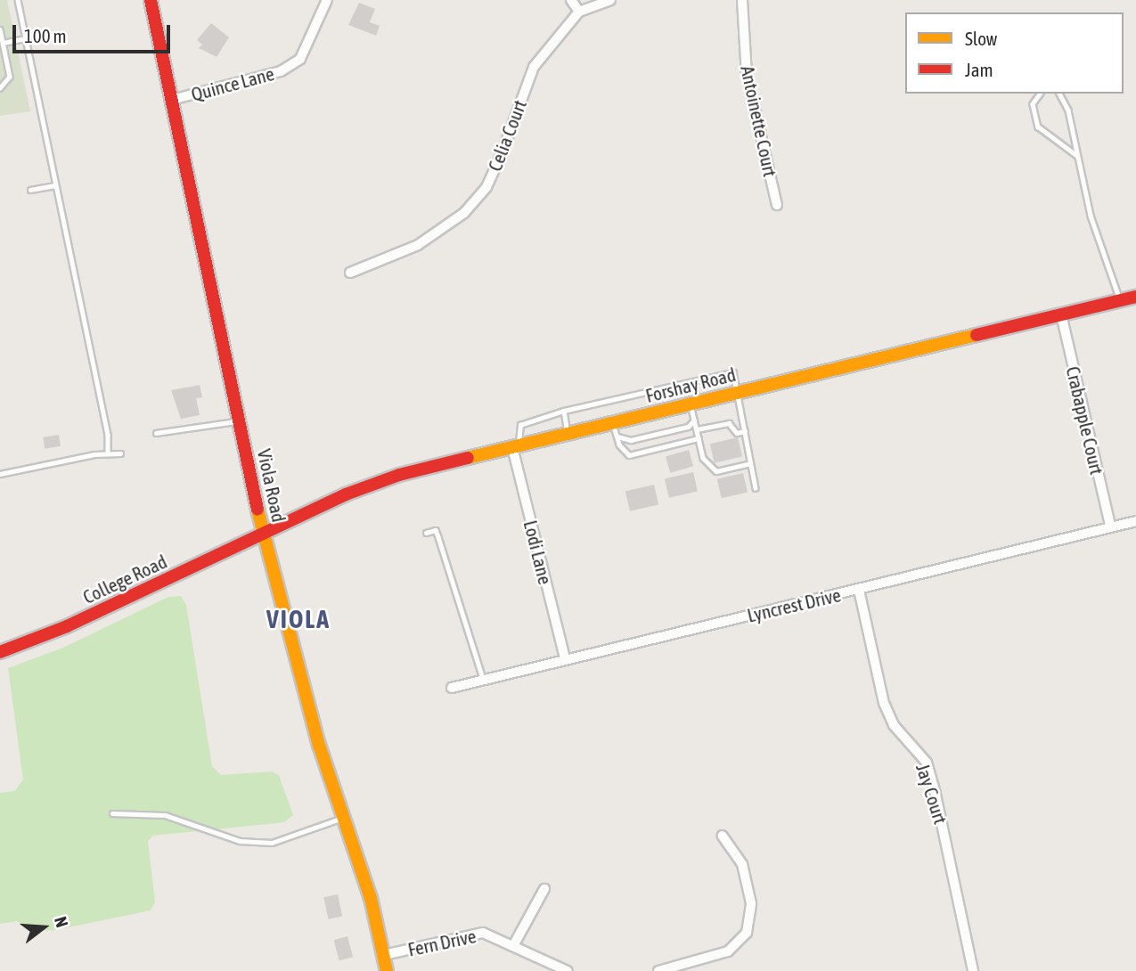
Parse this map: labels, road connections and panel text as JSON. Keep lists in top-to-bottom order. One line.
{"streets":{"street":["Quince Lane","Antoinette Court","Celia Court","Forshay Road","Crabapple Court","Viola Road","Lodi Lane","College Road","Lyncrest Drive","Jay Court","Fern Drive"]},"crossings":[["Quince Lane","Viola Road"],["Forshay Road","Crabapple Court"],["Forshay Road","Viola Road"],["Forshay Road","Lodi Lane"],["Forshay Road","College Road"],["Crabapple Court","Lyncrest Drive"],["Viola Road","College Road"],["Viola Road","Fern Drive"],["Lodi Lane","Lyncrest Drive"],["Lyncrest Drive","Jay Court"]],"districts":["VIOLA"],"legend":["Slow","Jam"],"scale_bar":"100 m","north":"right"}
